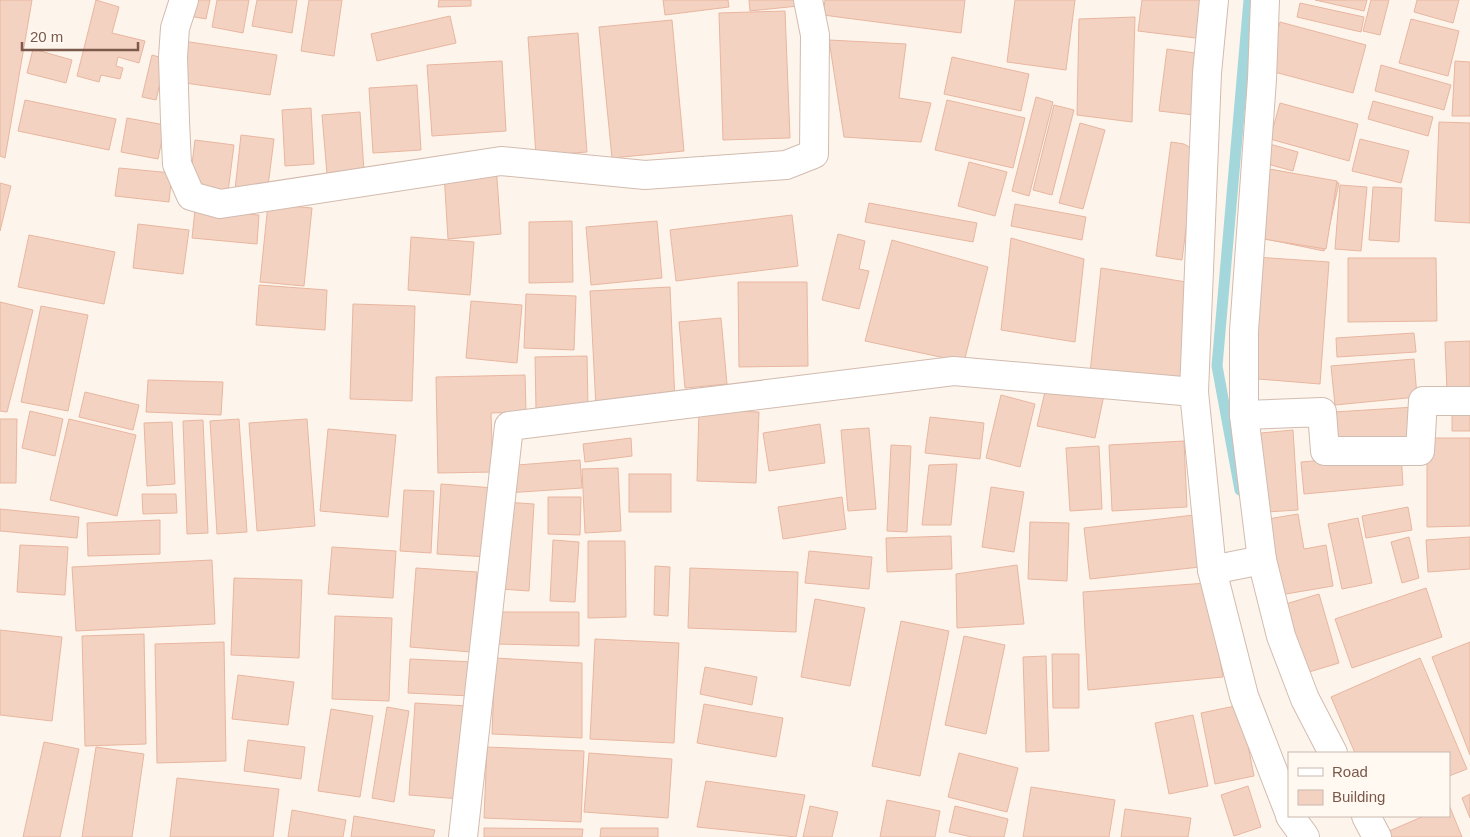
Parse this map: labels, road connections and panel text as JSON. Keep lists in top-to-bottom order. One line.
{"legend":["Road","Building"],"scale_bar":"20 m"}
